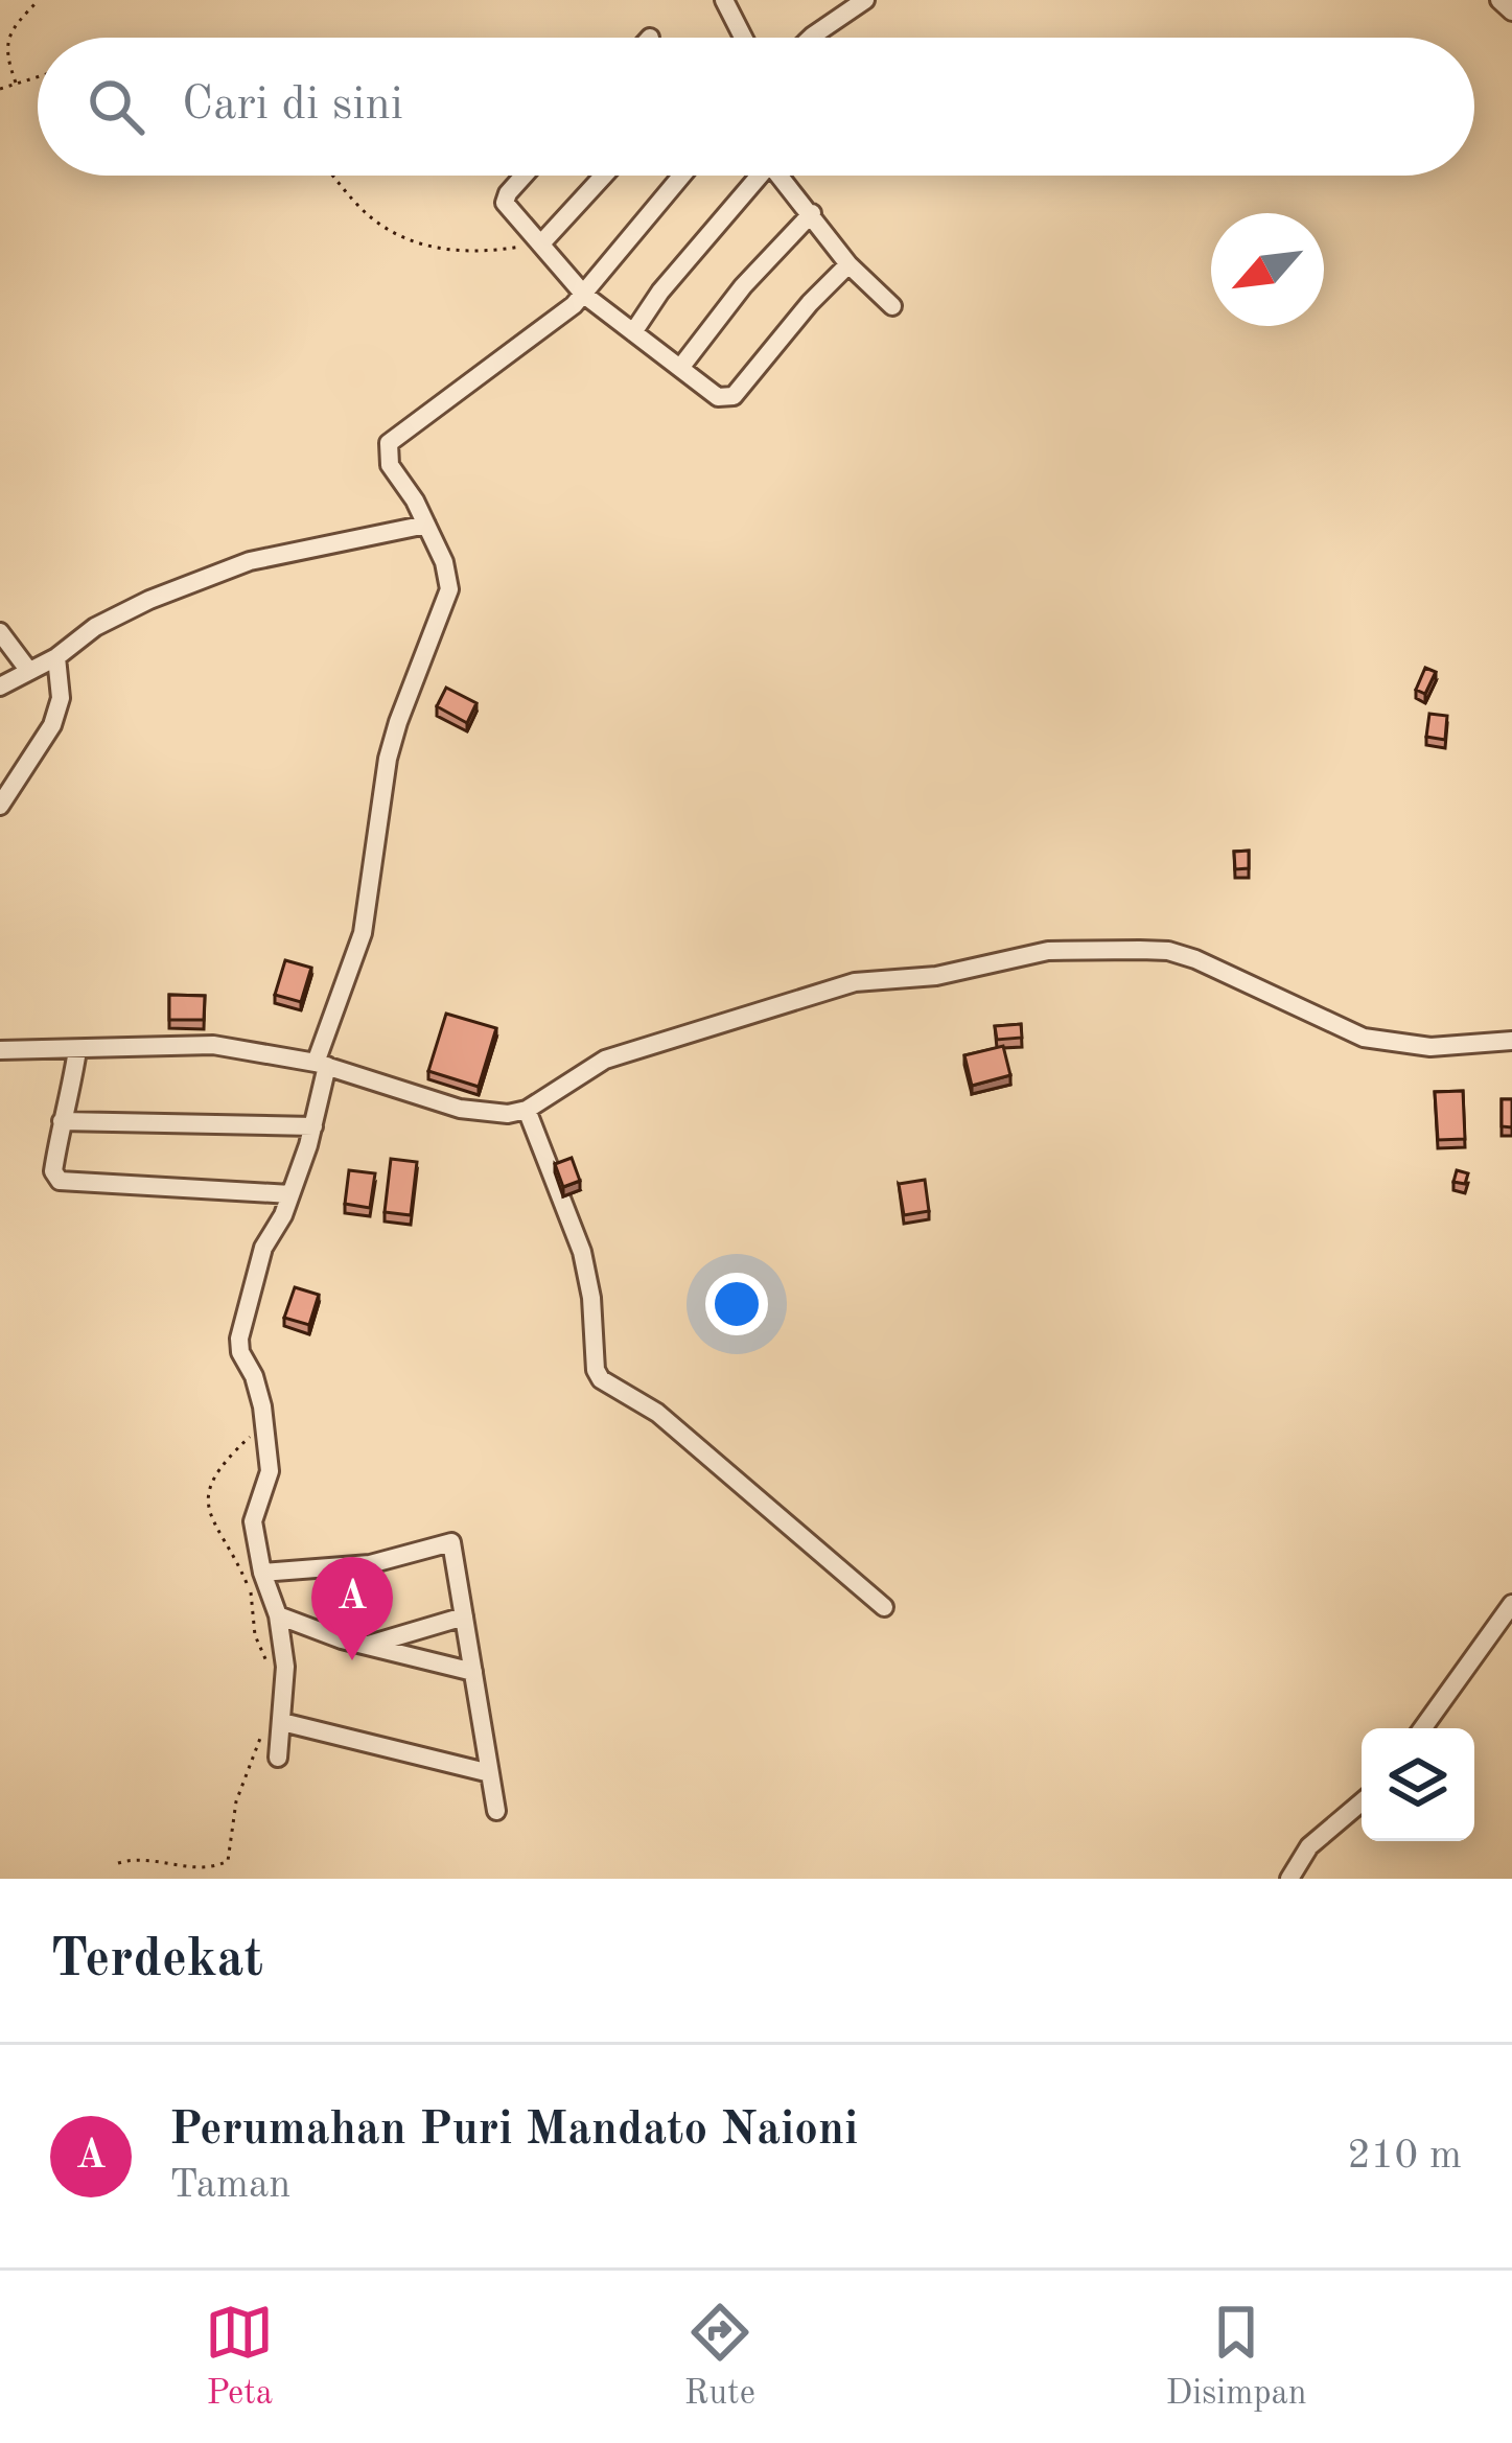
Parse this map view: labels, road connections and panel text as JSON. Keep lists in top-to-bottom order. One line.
{"north":"bottom left","page":{"search":"Cari di sini","pins":"A","heading":"Terdekat","list":[{"mark":"A","name":"Perumahan Puri Mandato Naioni","note":"Taman","value":"210 m"}],"nav":["Peta","Rute","Disimpan"]}}
